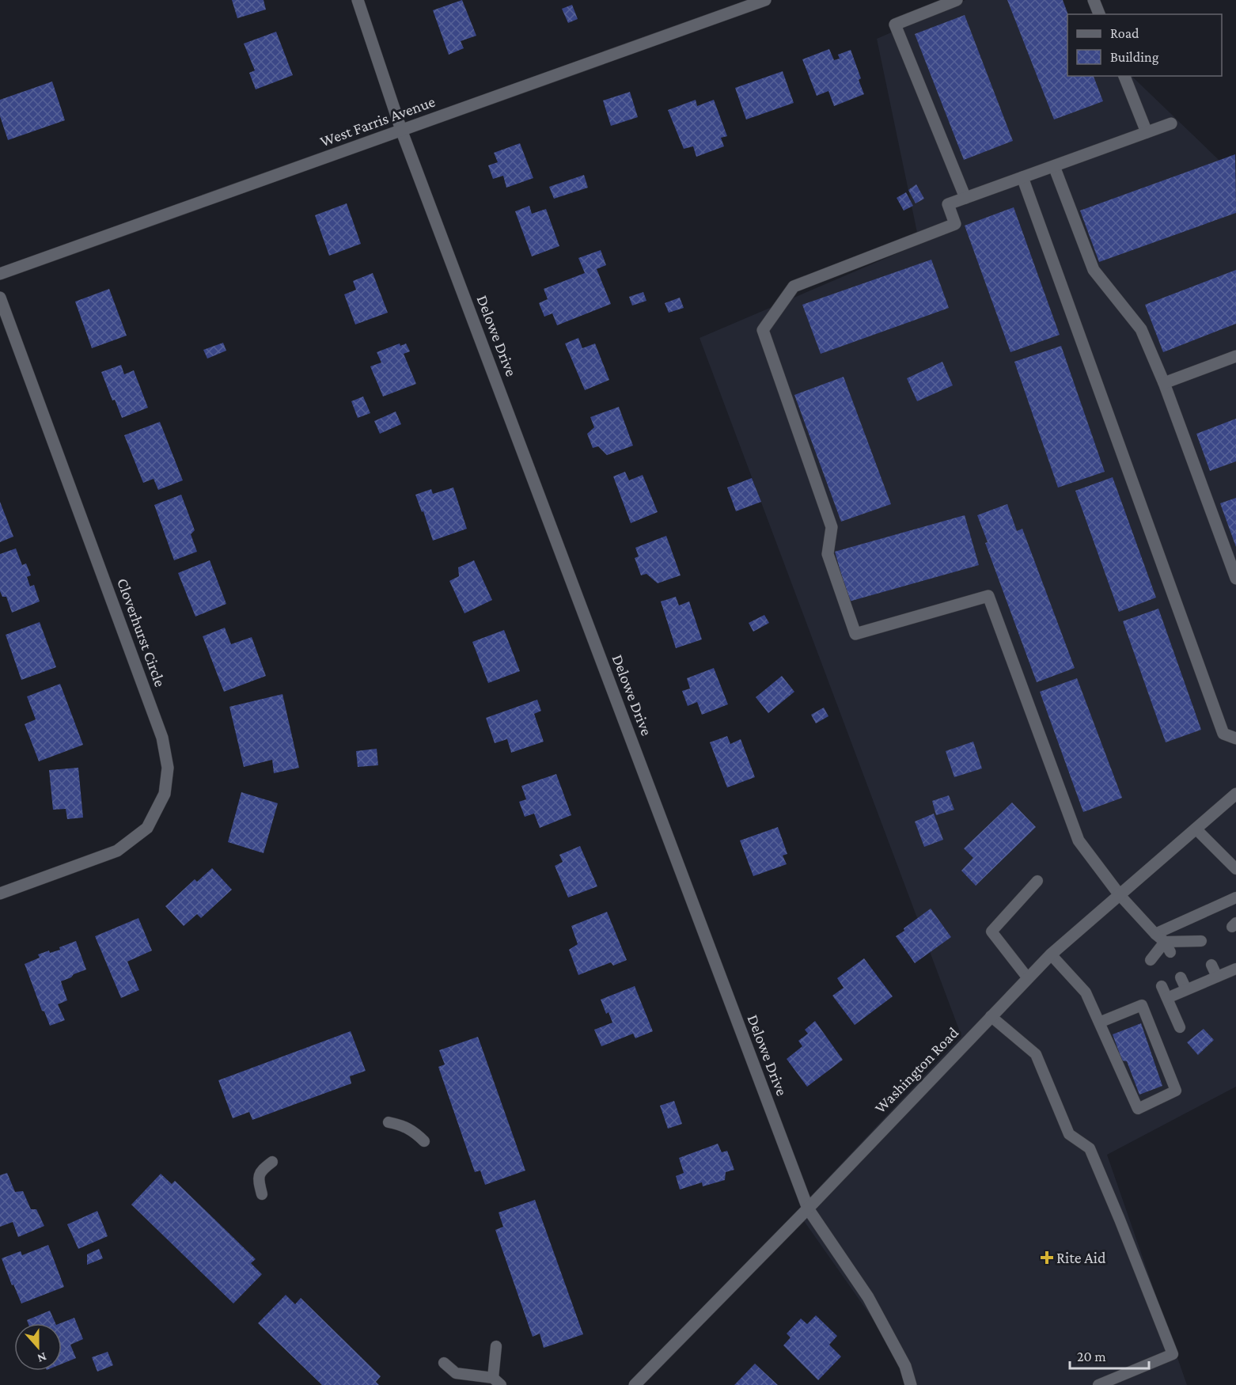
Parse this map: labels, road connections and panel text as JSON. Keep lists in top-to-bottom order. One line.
{"streets":{"street":["West Farris Avenue","Delowe Drive","Cloverhurst Circle","Washington Road"]},"crossings":[["West Farris Avenue","Delowe Drive"],["Delowe Drive","Washington Road"]],"places":{"health":["Rite Aid"]},"legend":["Road","Building"],"scale_bar":"20 m","north":"bottom"}
